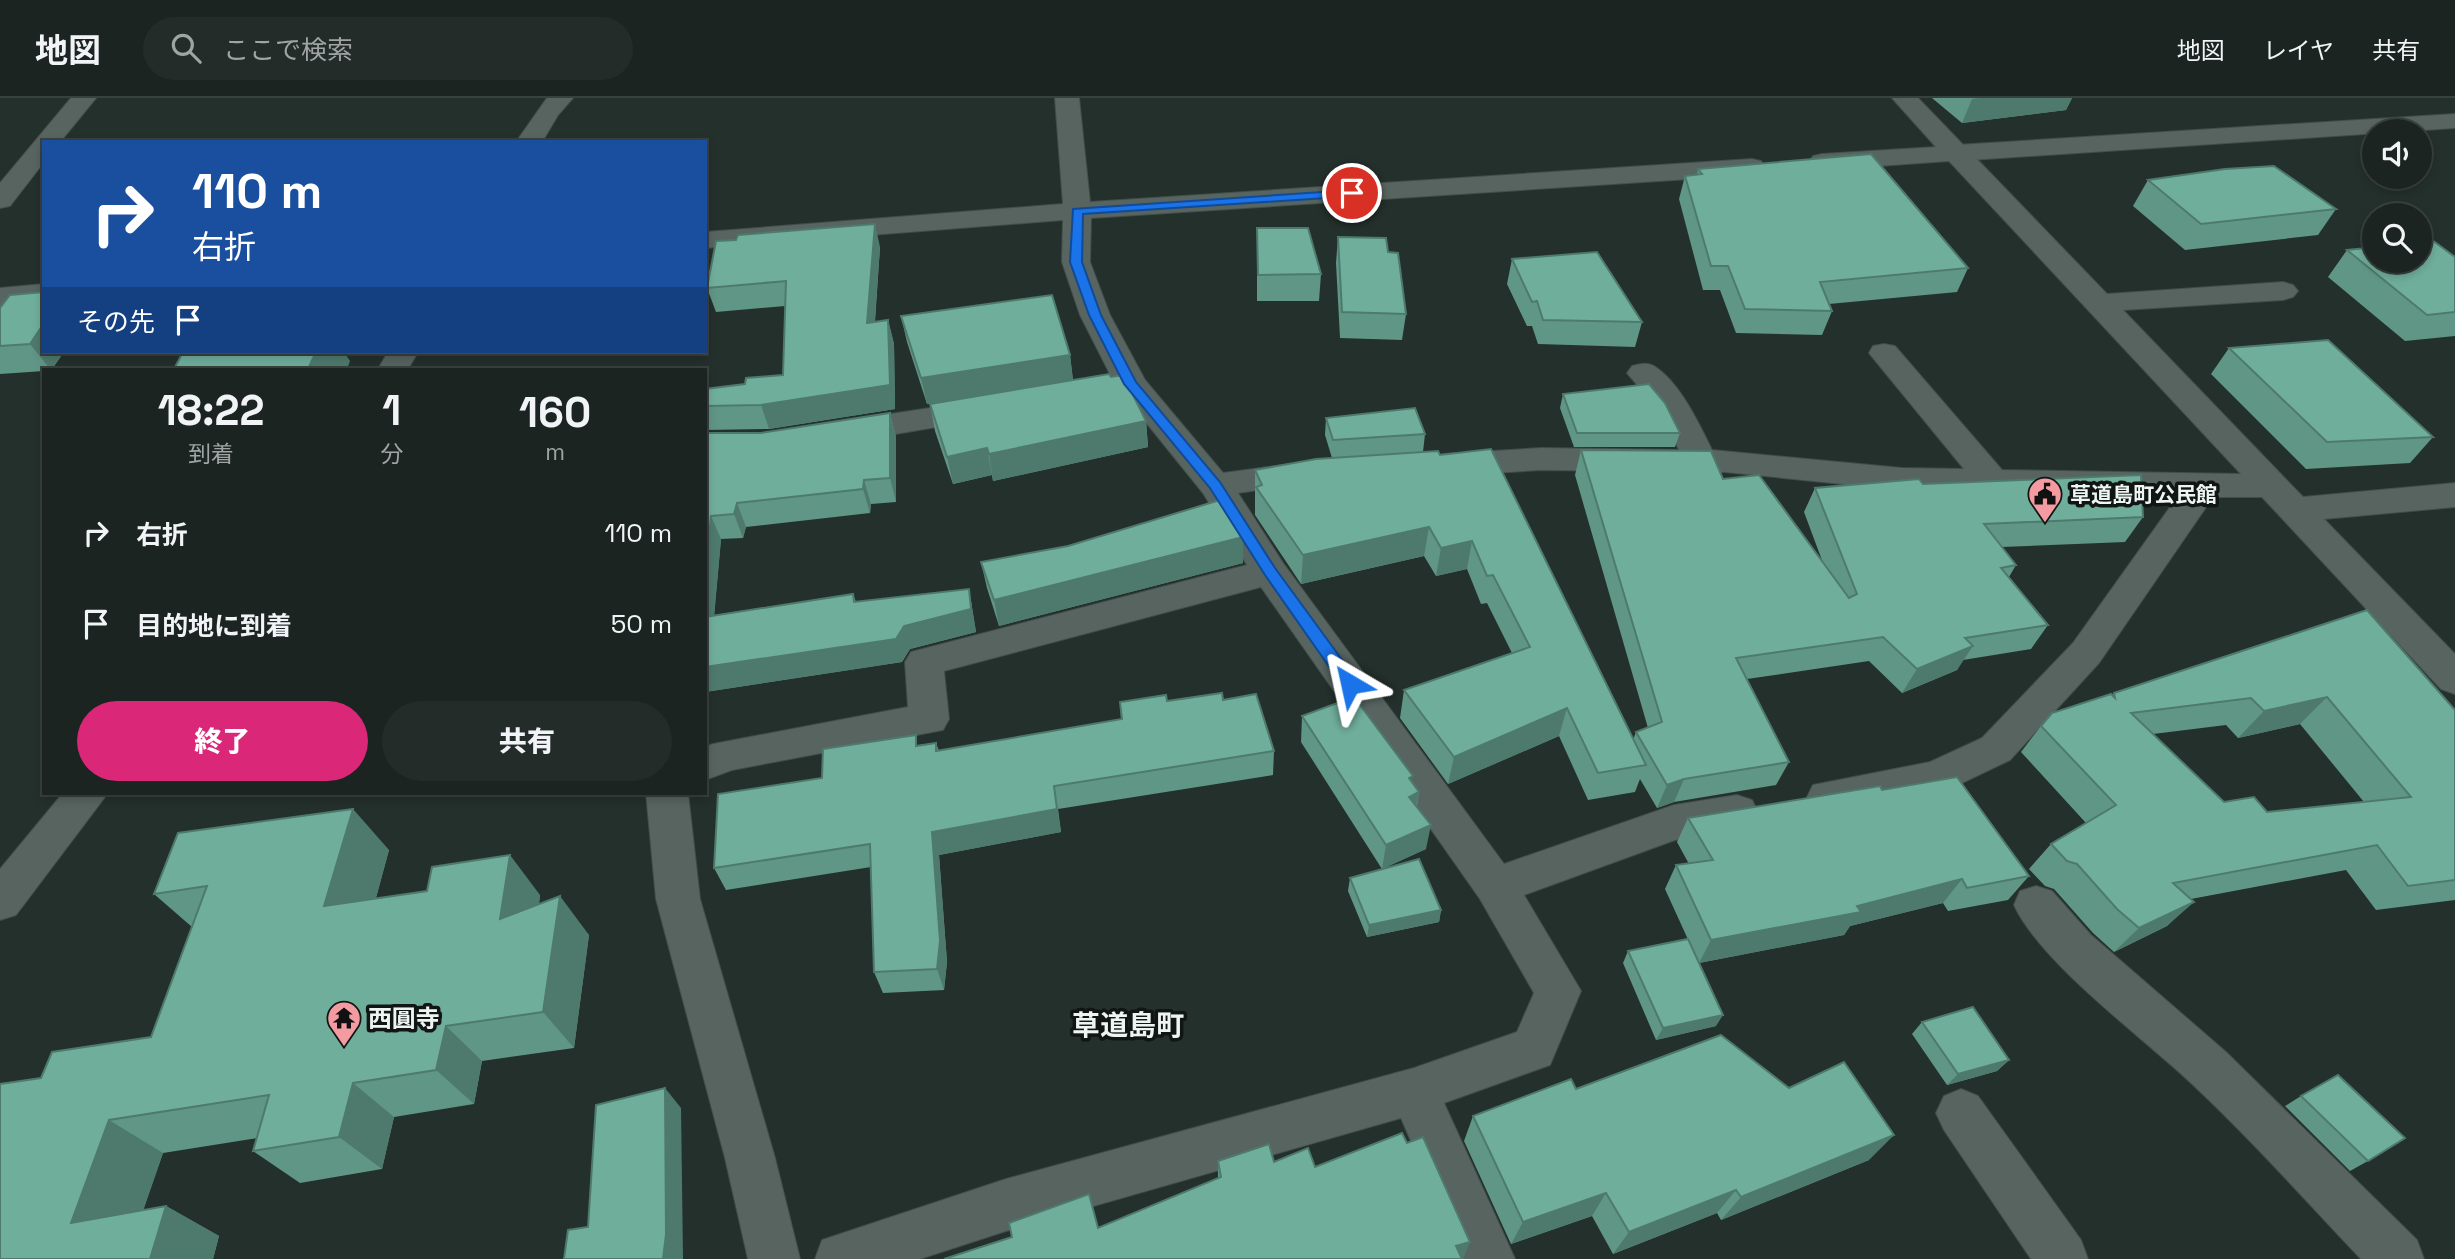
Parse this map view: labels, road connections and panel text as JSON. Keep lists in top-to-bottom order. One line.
{"districts":["草道島町"],"places":{"public building":["草道島町公民館"],"temple":["西圓寺"]},"page":{"header":"地図","search":"ここで検索","nav":["地図","レイヤ","共有"],"turn":["110 m","右折"],"then":"その先","eta":["18:22","到着","1","分","160","m"],"list":[{"name":"右折","value":"110 m"},{"name":"目的地に到着","value":"50 m"}],"buttons":["終了","共有"]}}
